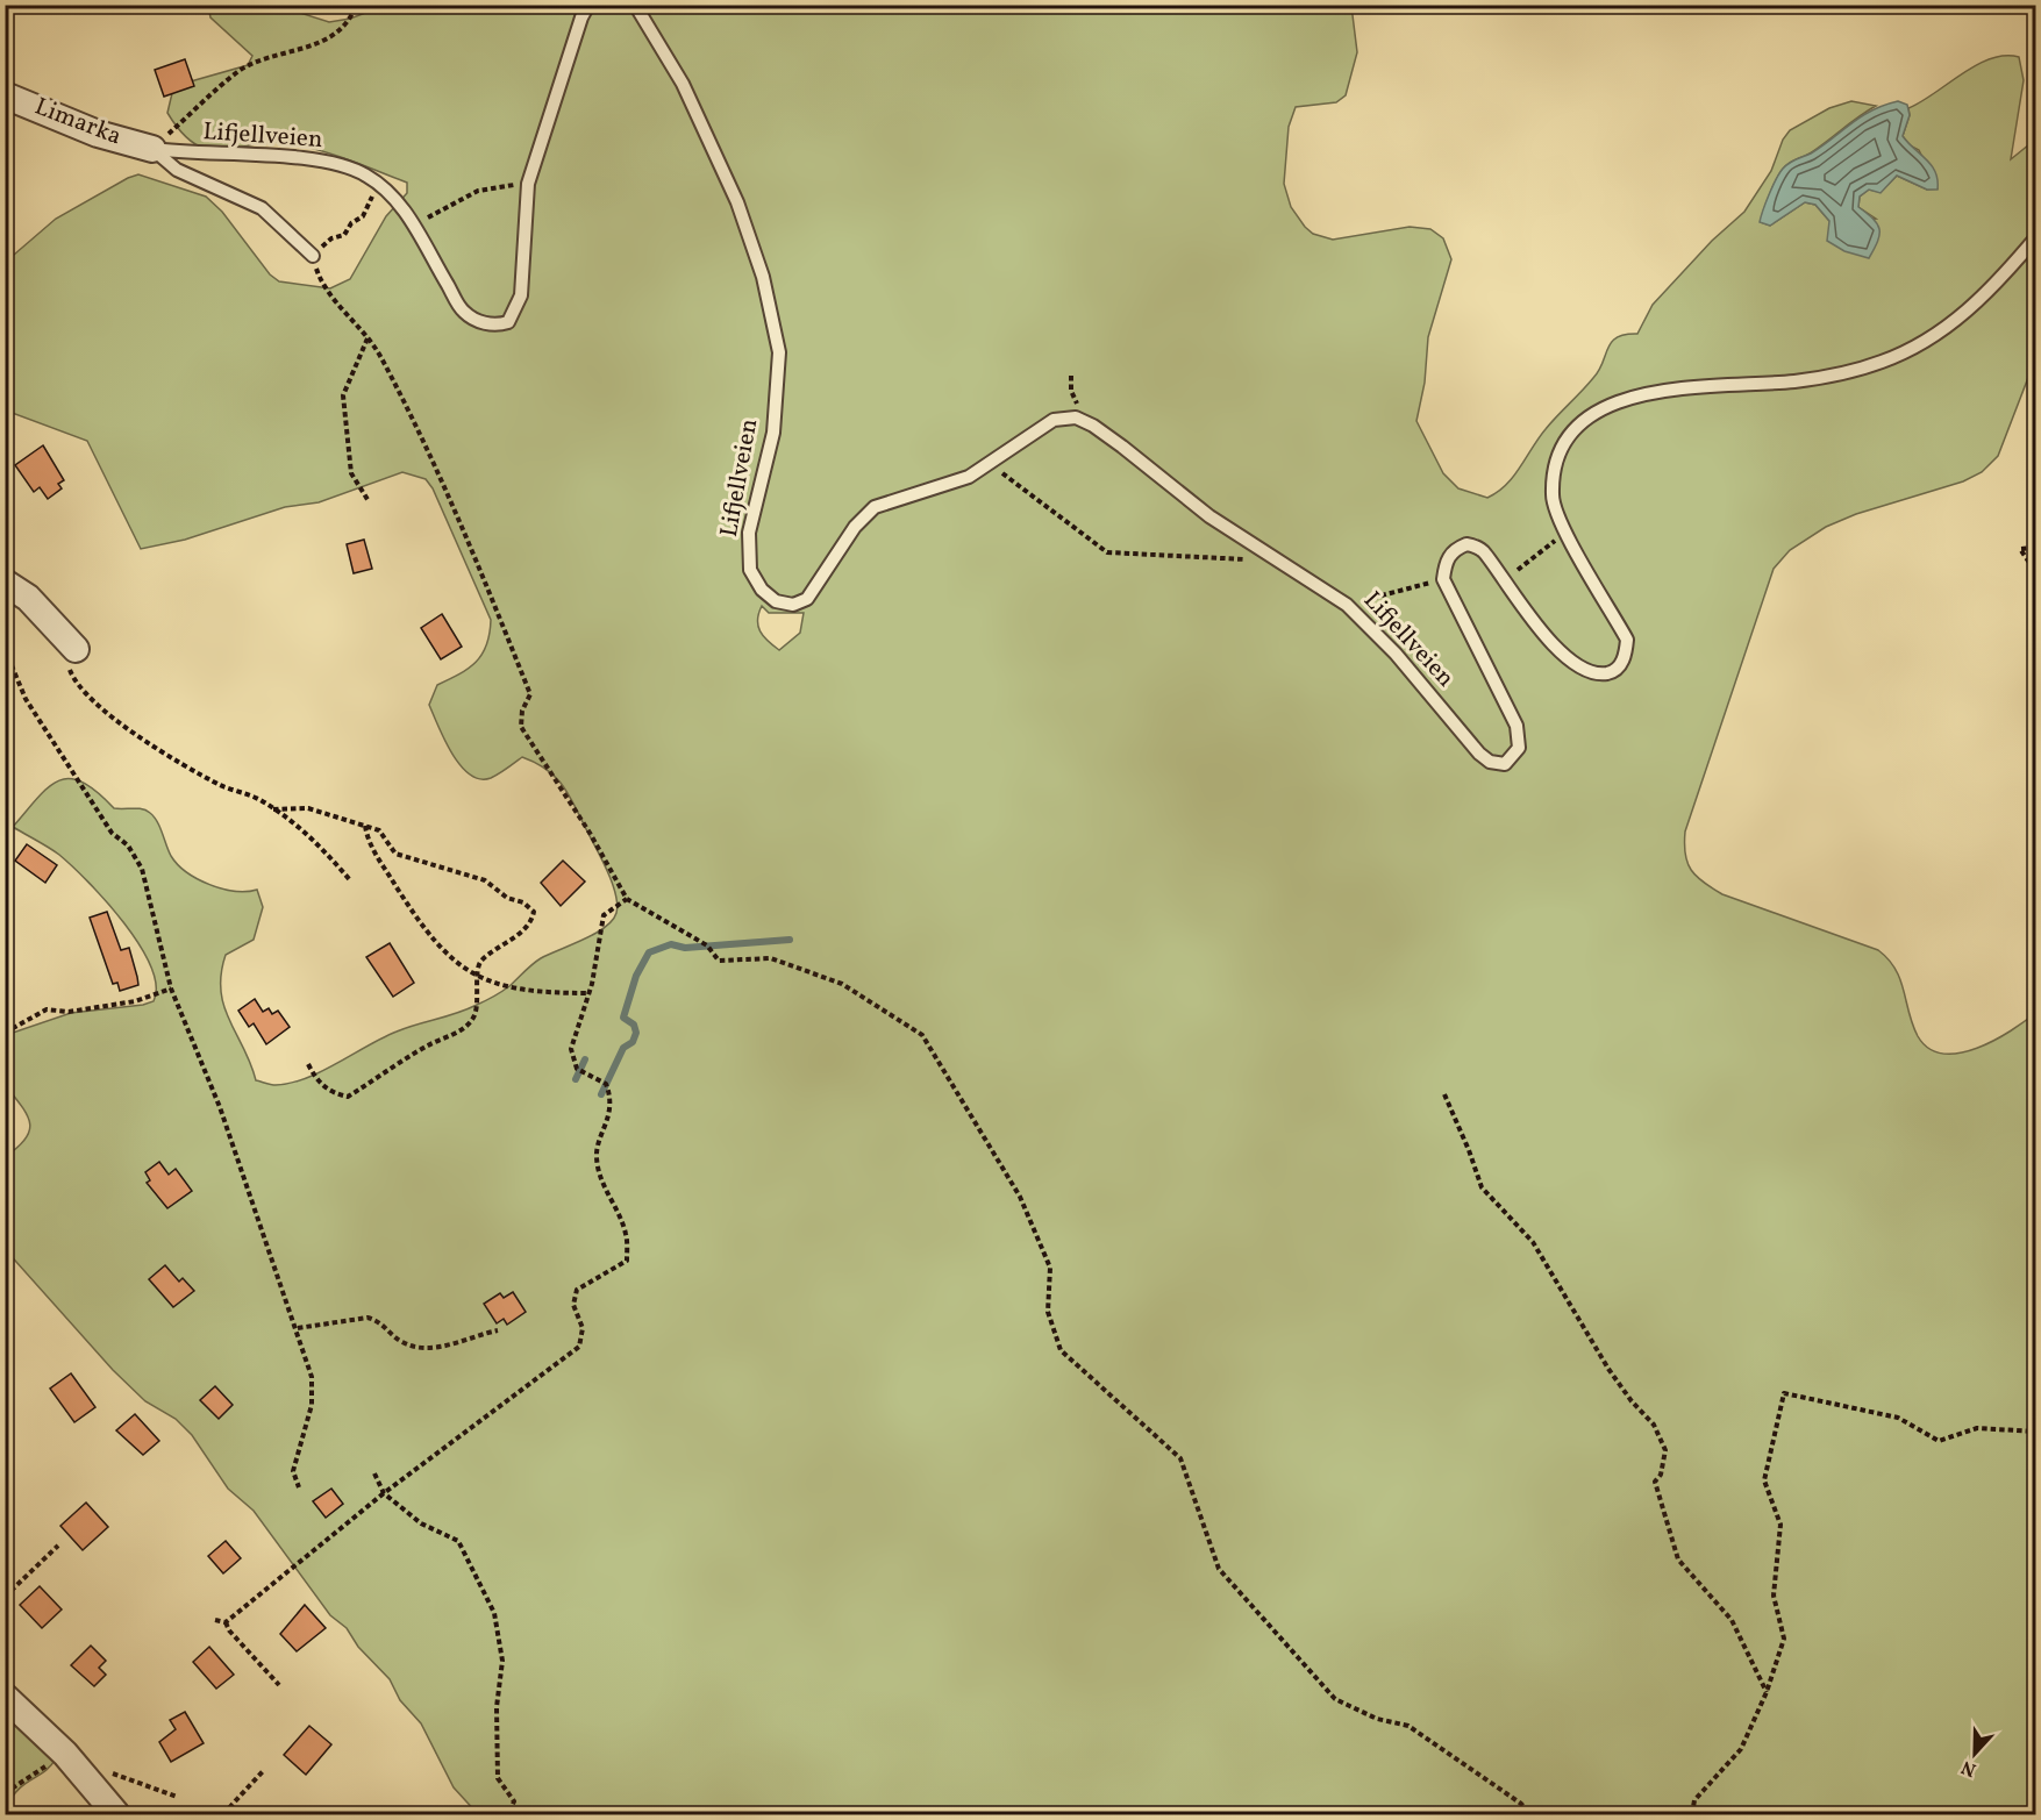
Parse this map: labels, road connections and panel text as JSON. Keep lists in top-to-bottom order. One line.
{"streets":{"street":["Limarka"],"lane":["Lifjellveien"]},"crossings":[["Limarka","Lifjellveien"]],"north":"bottom"}
